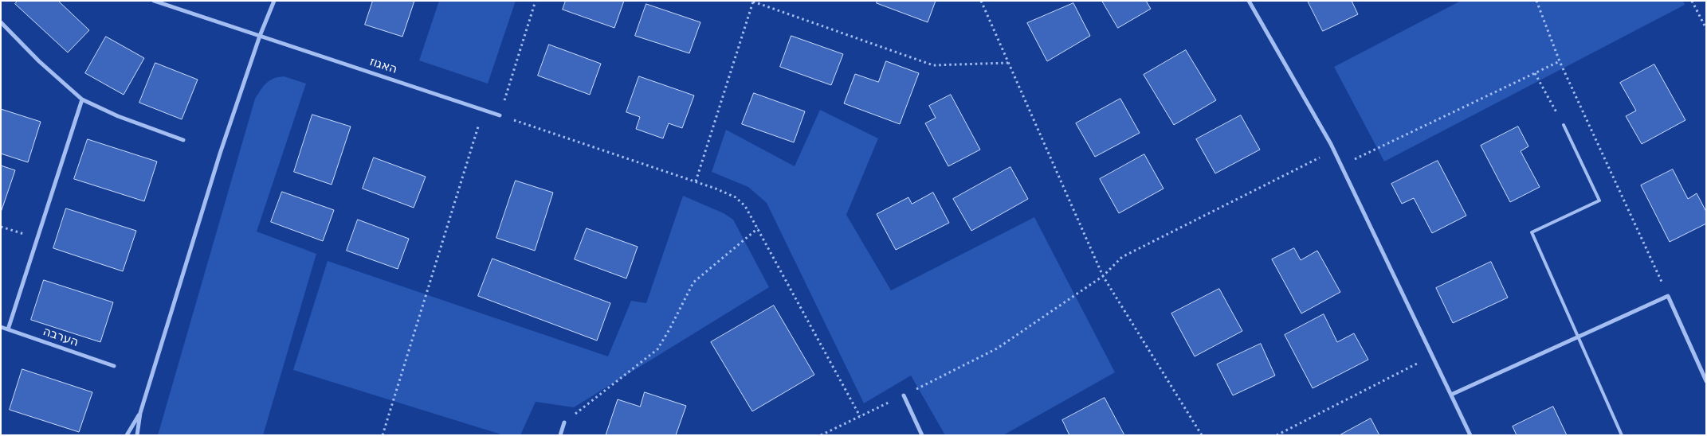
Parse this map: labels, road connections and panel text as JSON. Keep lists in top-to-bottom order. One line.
{"streets":{"street":["האגוז","הערבה"]}}
